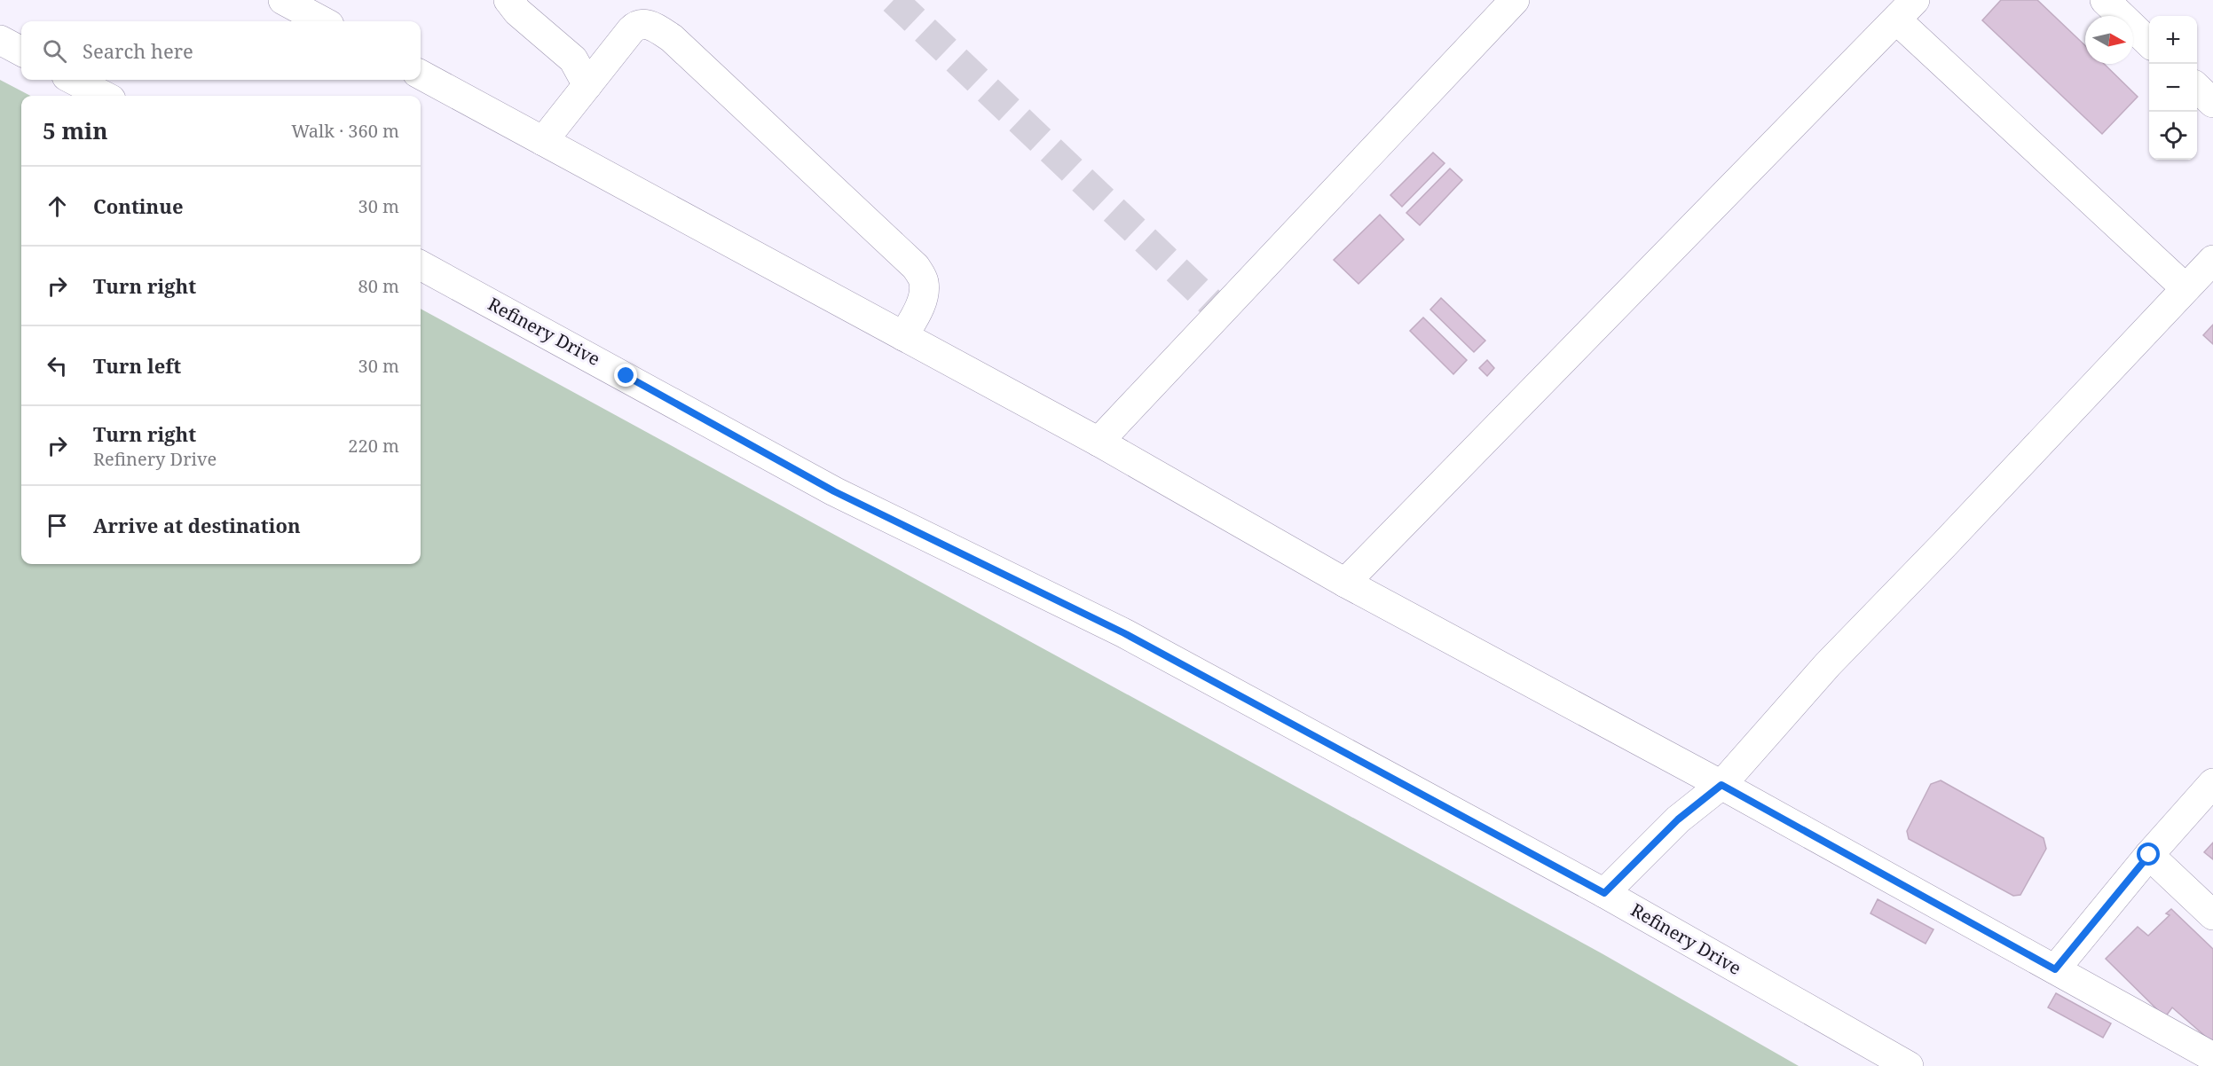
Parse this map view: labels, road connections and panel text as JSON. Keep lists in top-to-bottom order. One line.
{"streets":{"street":["Refinery Drive"]},"north":"right","page":{"map_buttons":["+","−"],"search":"Search here","heading":["5 min","Walk · 360 m"],"list":[["Continue","30 m"],["Turn right","80 m"],["Turn left","30 m"],["Turn right","Refinery Drive","220 m"],"Arrive at destination"]}}
